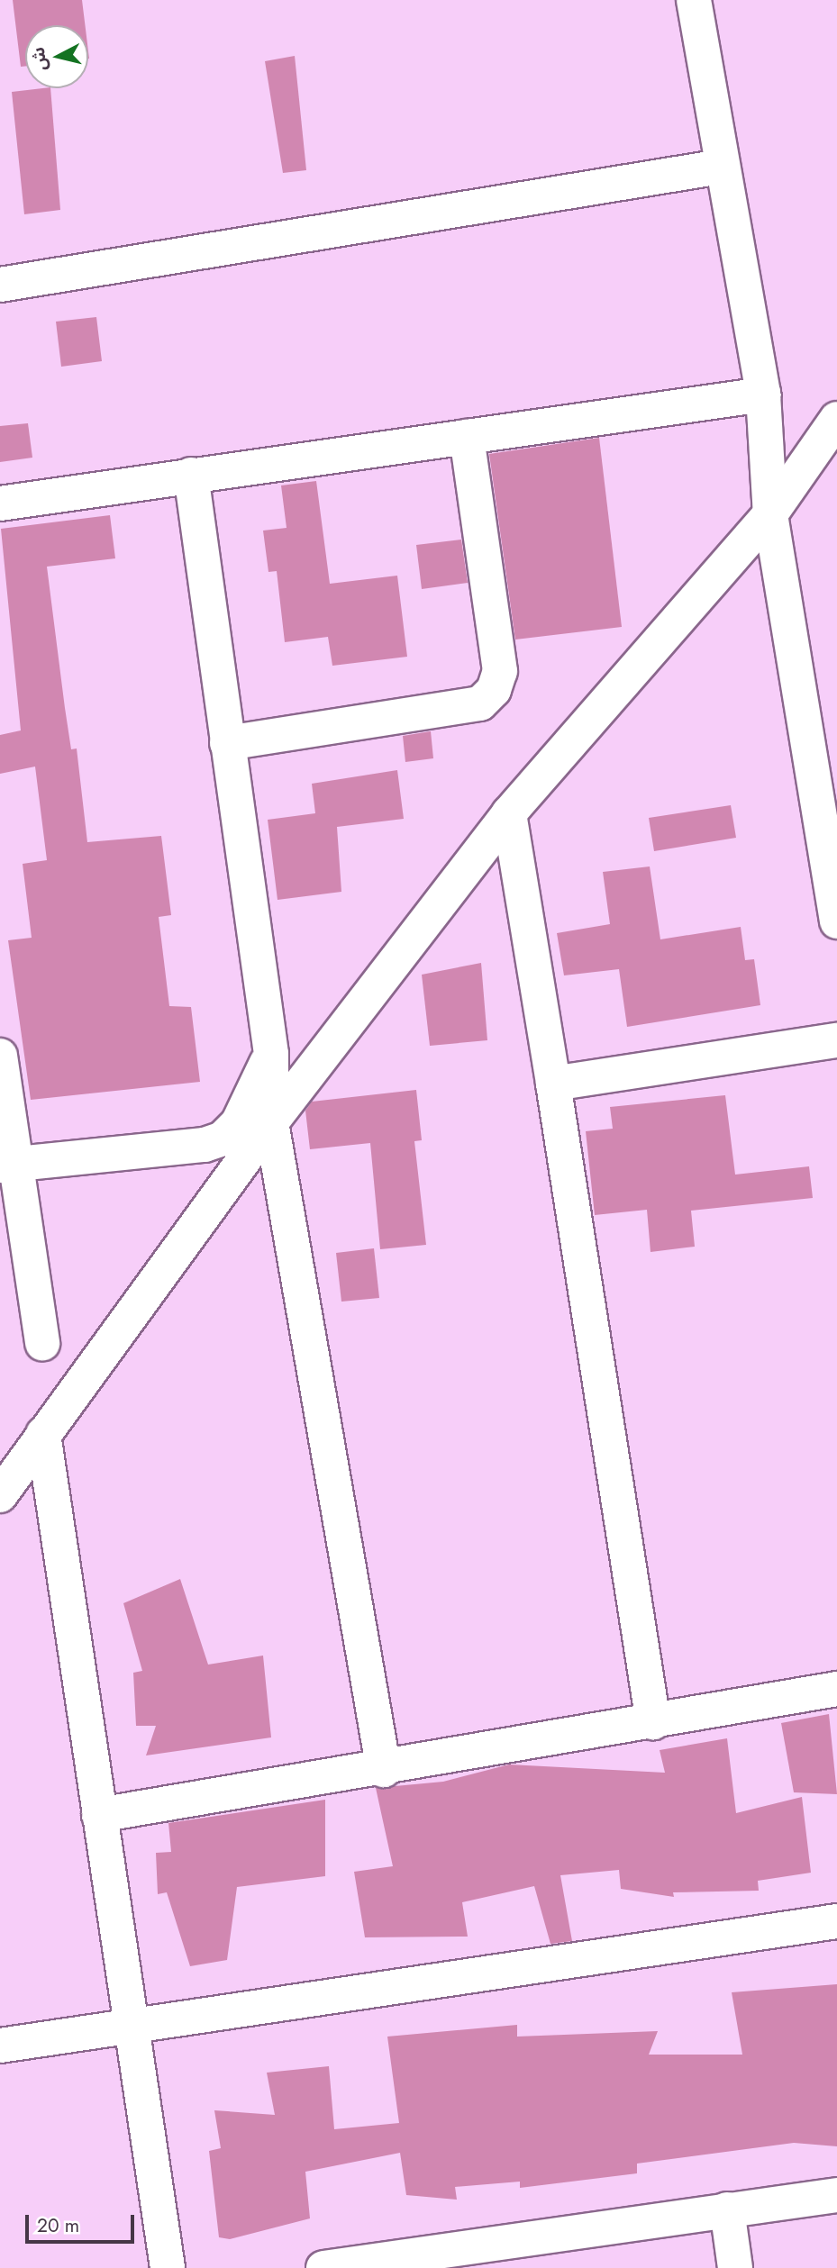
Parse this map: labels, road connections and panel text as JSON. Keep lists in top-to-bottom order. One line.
{"scale_bar":"20 m","north":"left"}
